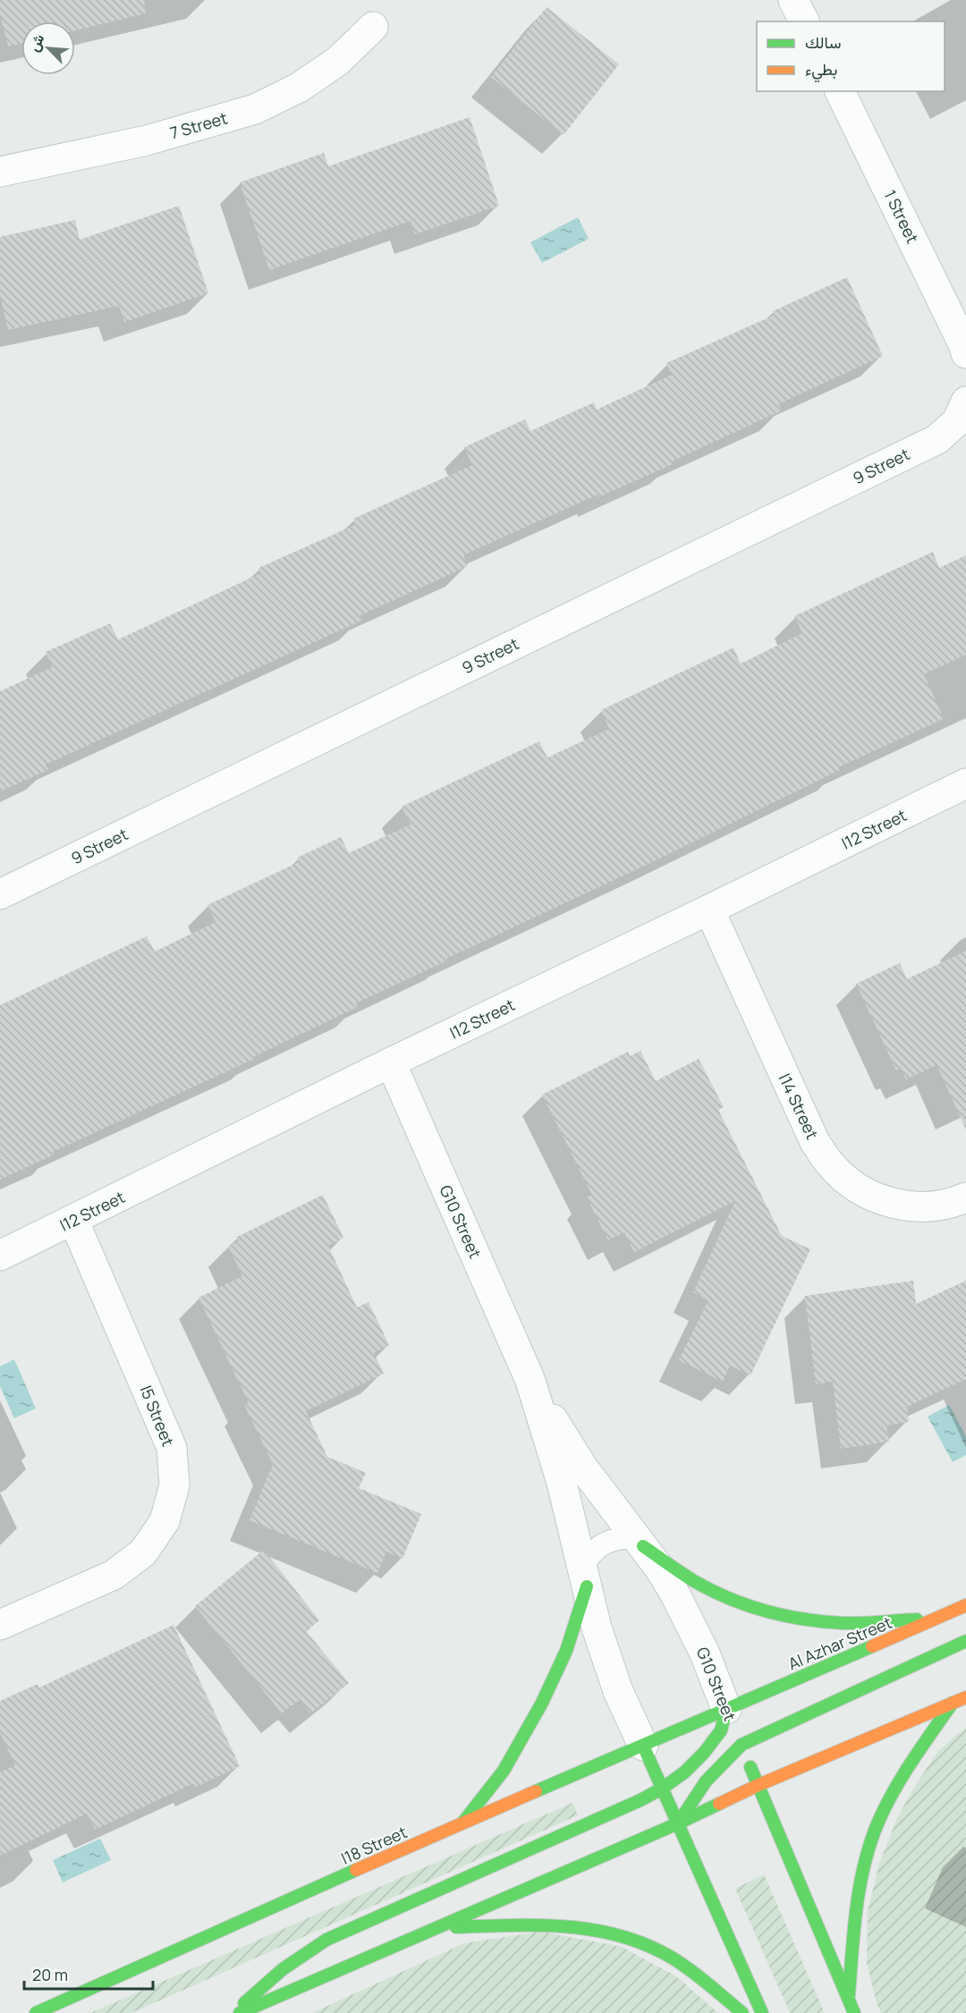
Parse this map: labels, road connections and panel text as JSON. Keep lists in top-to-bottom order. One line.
{"streets":{"street":["7 Street","1 Street","9 Street","I12 Street","I14 Street","G10 Street","I5 Street","Al Azhar Street","I18 Street"]},"crossings":[["I12 Street","I14 Street"],["I12 Street","G10 Street"],["I12 Street","I5 Street"],["G10 Street","Al Azhar Street"],["G10 Street","I18 Street"],["Al Azhar Street","I18 Street"]],"legend":["سالك","بطيء"],"scale_bar":"20 m","north":"top left"}
